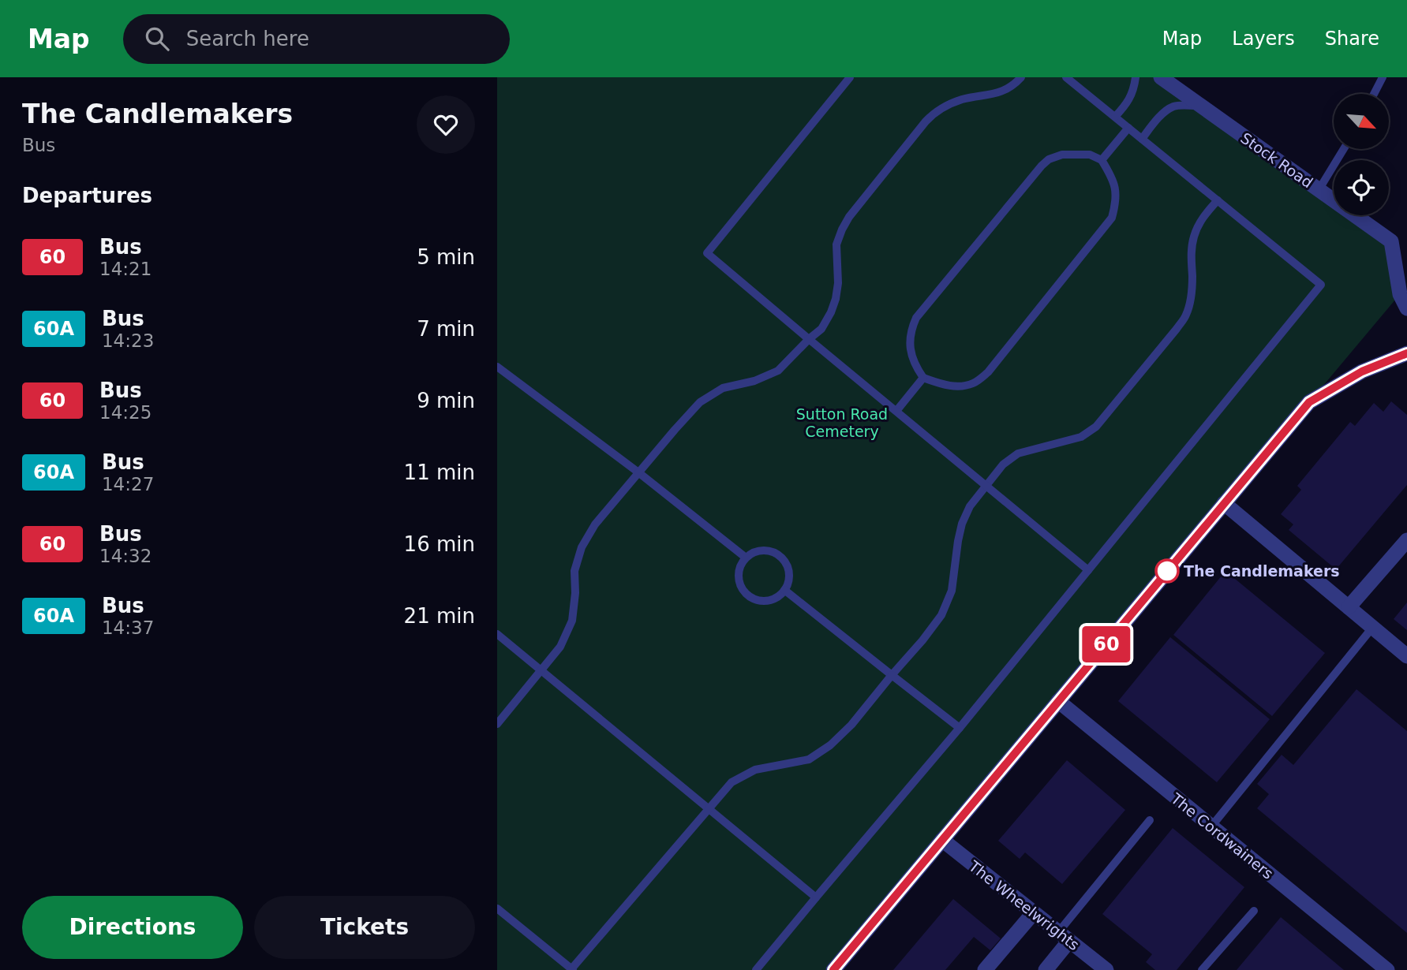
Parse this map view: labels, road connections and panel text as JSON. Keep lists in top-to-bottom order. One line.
{"streets":{"street":["Stock Road","The Cordwainers","The Wheelwrights"]},"parks":["Sutton Road Cemetery"],"places":["The Candlemakers"],"lines":["bus line 60"],"north":"bottom right","page":{"header":"Map","search":"Search here","nav":["Map","Layers","Share"],"heading":[["The Candlemakers","Bus"],"Departures"],"on_map":"60","list":[{"mark":"60","name":"Bus","note":"14:21","value":"5 min"},{"mark":"60A","name":"Bus","note":"14:23","value":"7 min"},{"mark":"60","name":"Bus","note":"14:25","value":"9 min"},{"mark":"60A","name":"Bus","note":"14:27","value":"11 min"},{"mark":"60","name":"Bus","note":"14:32","value":"16 min"},{"mark":"60A","name":"Bus","note":"14:37","value":"21 min"}],"buttons":["Directions","Tickets"]}}
